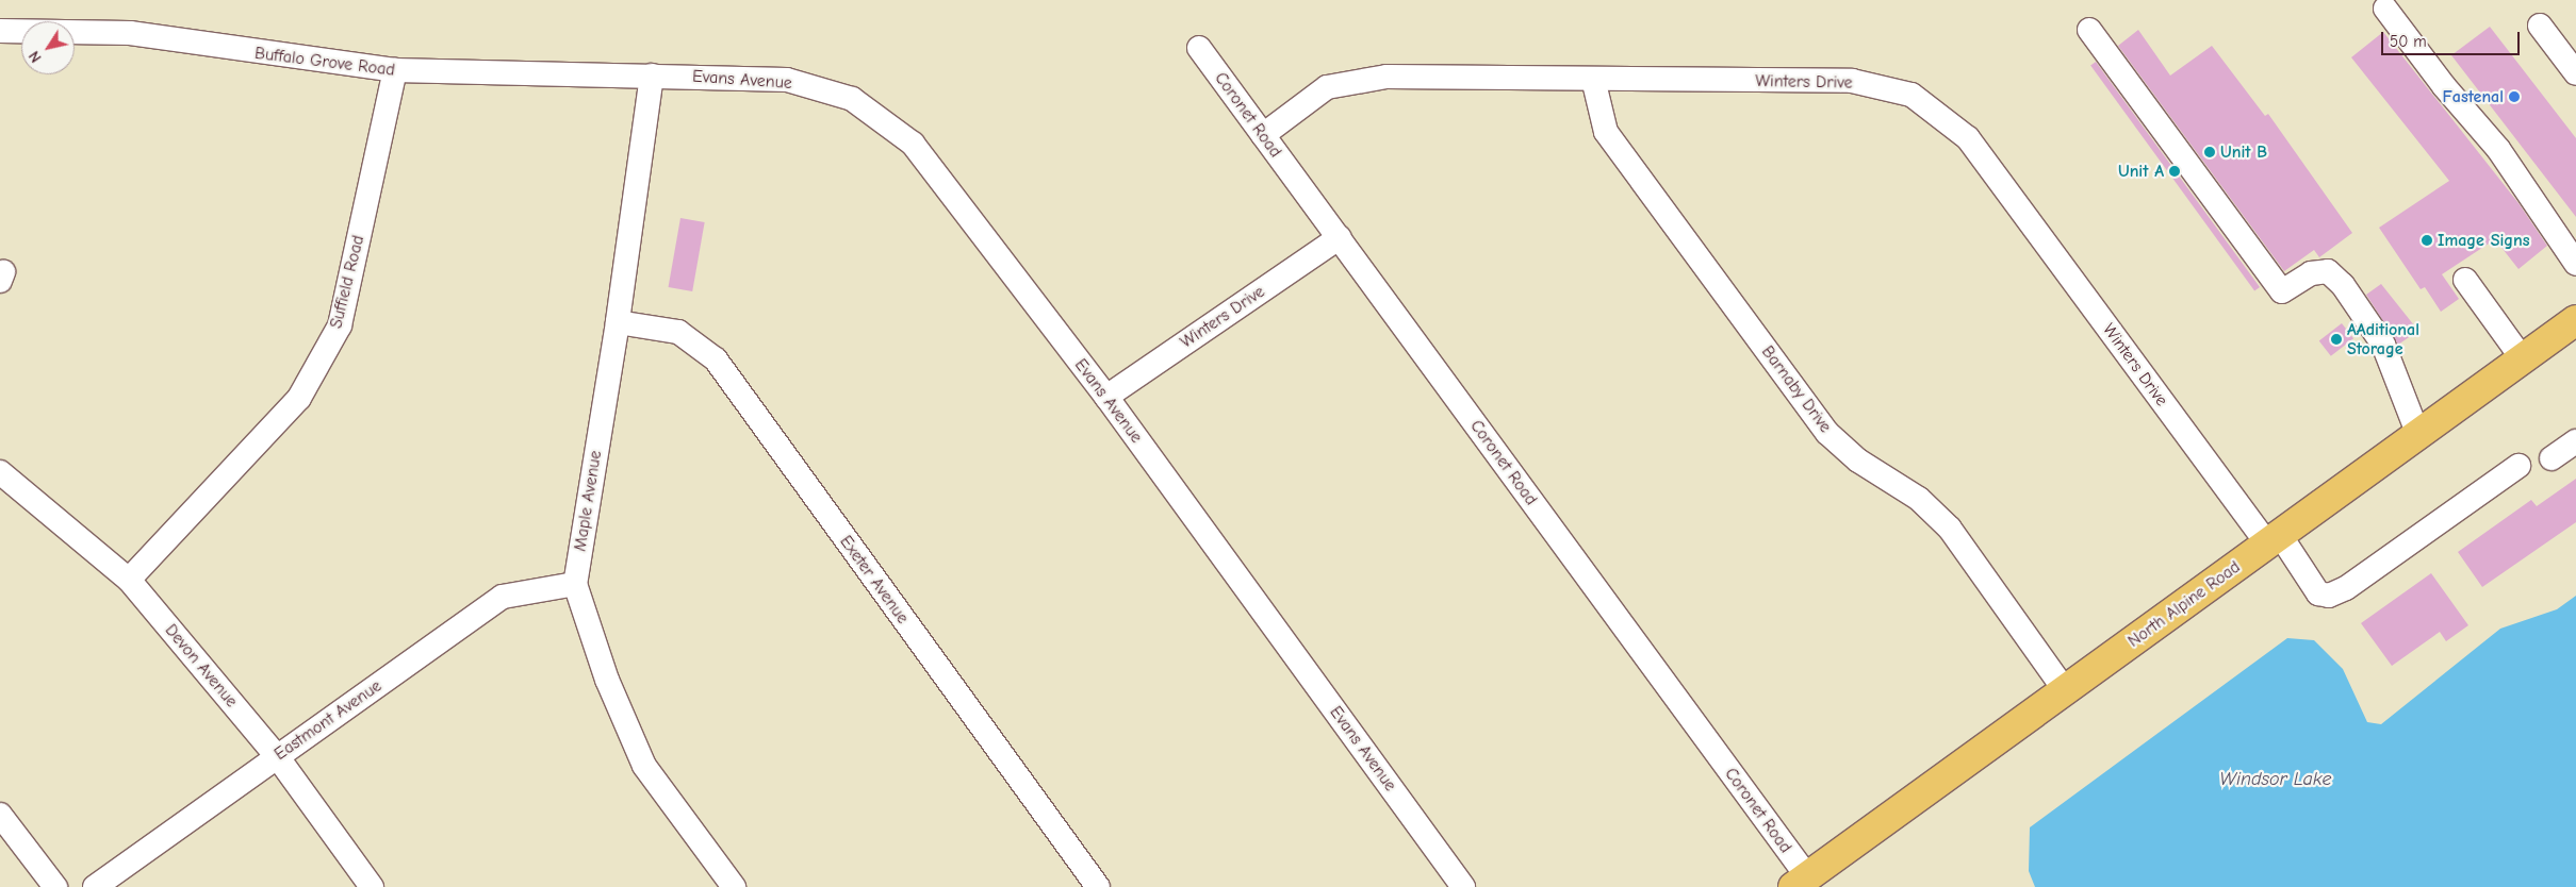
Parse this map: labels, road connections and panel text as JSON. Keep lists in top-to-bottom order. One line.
{"streets":{"main road":["North Alpine Road"],"street":["Buffalo Grove Road","Evans Avenue","Winters Drive","Coronet Road","Suffield Road","Barnaby Drive","Maple Avenue","Exeter Avenue","Devon Avenue","Eastmont Avenue"]},"crossings":[["Buffalo Grove Road","Evans Avenue"],["Buffalo Grove Road","Suffield Road"],["Buffalo Grove Road","Maple Avenue"],["Evans Avenue","Winters Drive"],["Evans Avenue","Maple Avenue"],["Winters Drive","Coronet Road"],["Winters Drive","Barnaby Drive"],["Winters Drive","North Alpine Road"],["Coronet Road","North Alpine Road"],["Suffield Road","Devon Avenue"],["Barnaby Drive","North Alpine Road"],["Maple Avenue","Exeter Avenue"],["Maple Avenue","Eastmont Avenue"],["Devon Avenue","Eastmont Avenue"]],"water":["Windsor Lake"],"places":["Fastenal","Unit B","Unit A","Image Signs","AAditional Storage"],"scale_bar":"50 m","north":"bottom left"}
